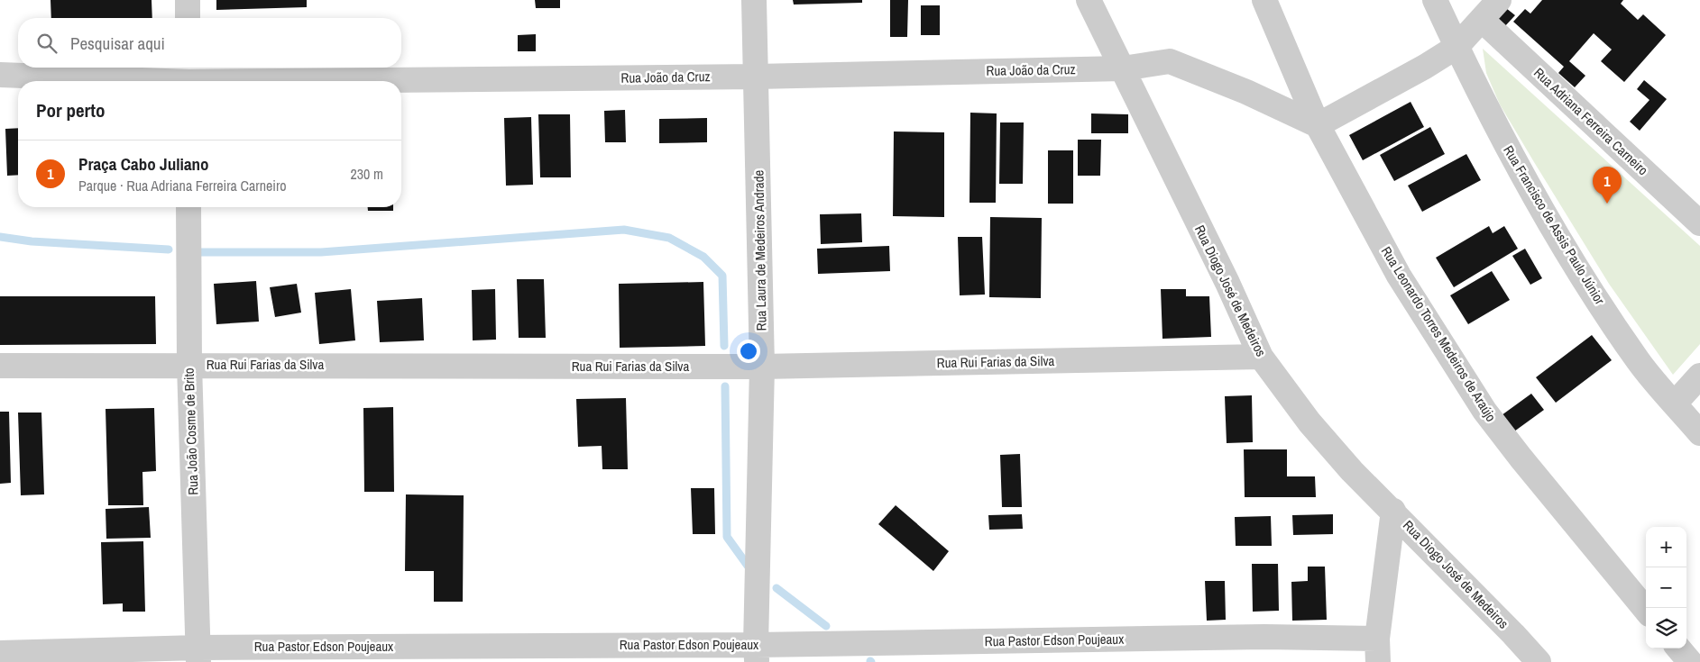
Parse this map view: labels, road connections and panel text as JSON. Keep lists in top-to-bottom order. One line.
{"streets":{"street":["Rua João da Cruz","Rua Adriana Ferreira Carneiro","Rua Francisco de Assis Paulo Júnior","Rua Laura de Medeiros Andrade","Rua Diogo José de Medeiros","Rua Leonardo Torres Medeiros de Araújo","Rua Rui Farias da Silva","Rua João Cosme de Brito","Rua Pastor Edson Poujeaux"]},"crossings":[["Rua João da Cruz","Rua Laura de Medeiros Andrade"],["Rua João da Cruz","Rua Diogo José de Medeiros"],["Rua João da Cruz","Rua Leonardo Torres Medeiros de Araújo"],["Rua Laura de Medeiros Andrade","Rua Rui Farias da Silva"],["Rua Laura de Medeiros Andrade","Rua Pastor Edson Poujeaux"],["Rua Diogo José de Medeiros","Rua Rui Farias da Silva"],["Rua Rui Farias da Silva","Rua João Cosme de Brito"],["Rua João Cosme de Brito","Rua Pastor Edson Poujeaux"]],"page":{"search":"Pesquisar aqui","heading":"Por perto","list":[{"mark":"1","name":"Praça Cabo Juliano","note":"Parque · Rua Adriana Ferreira Carneiro","value":"230 m"}],"pins":"1","map_buttons":["+","−"]}}
